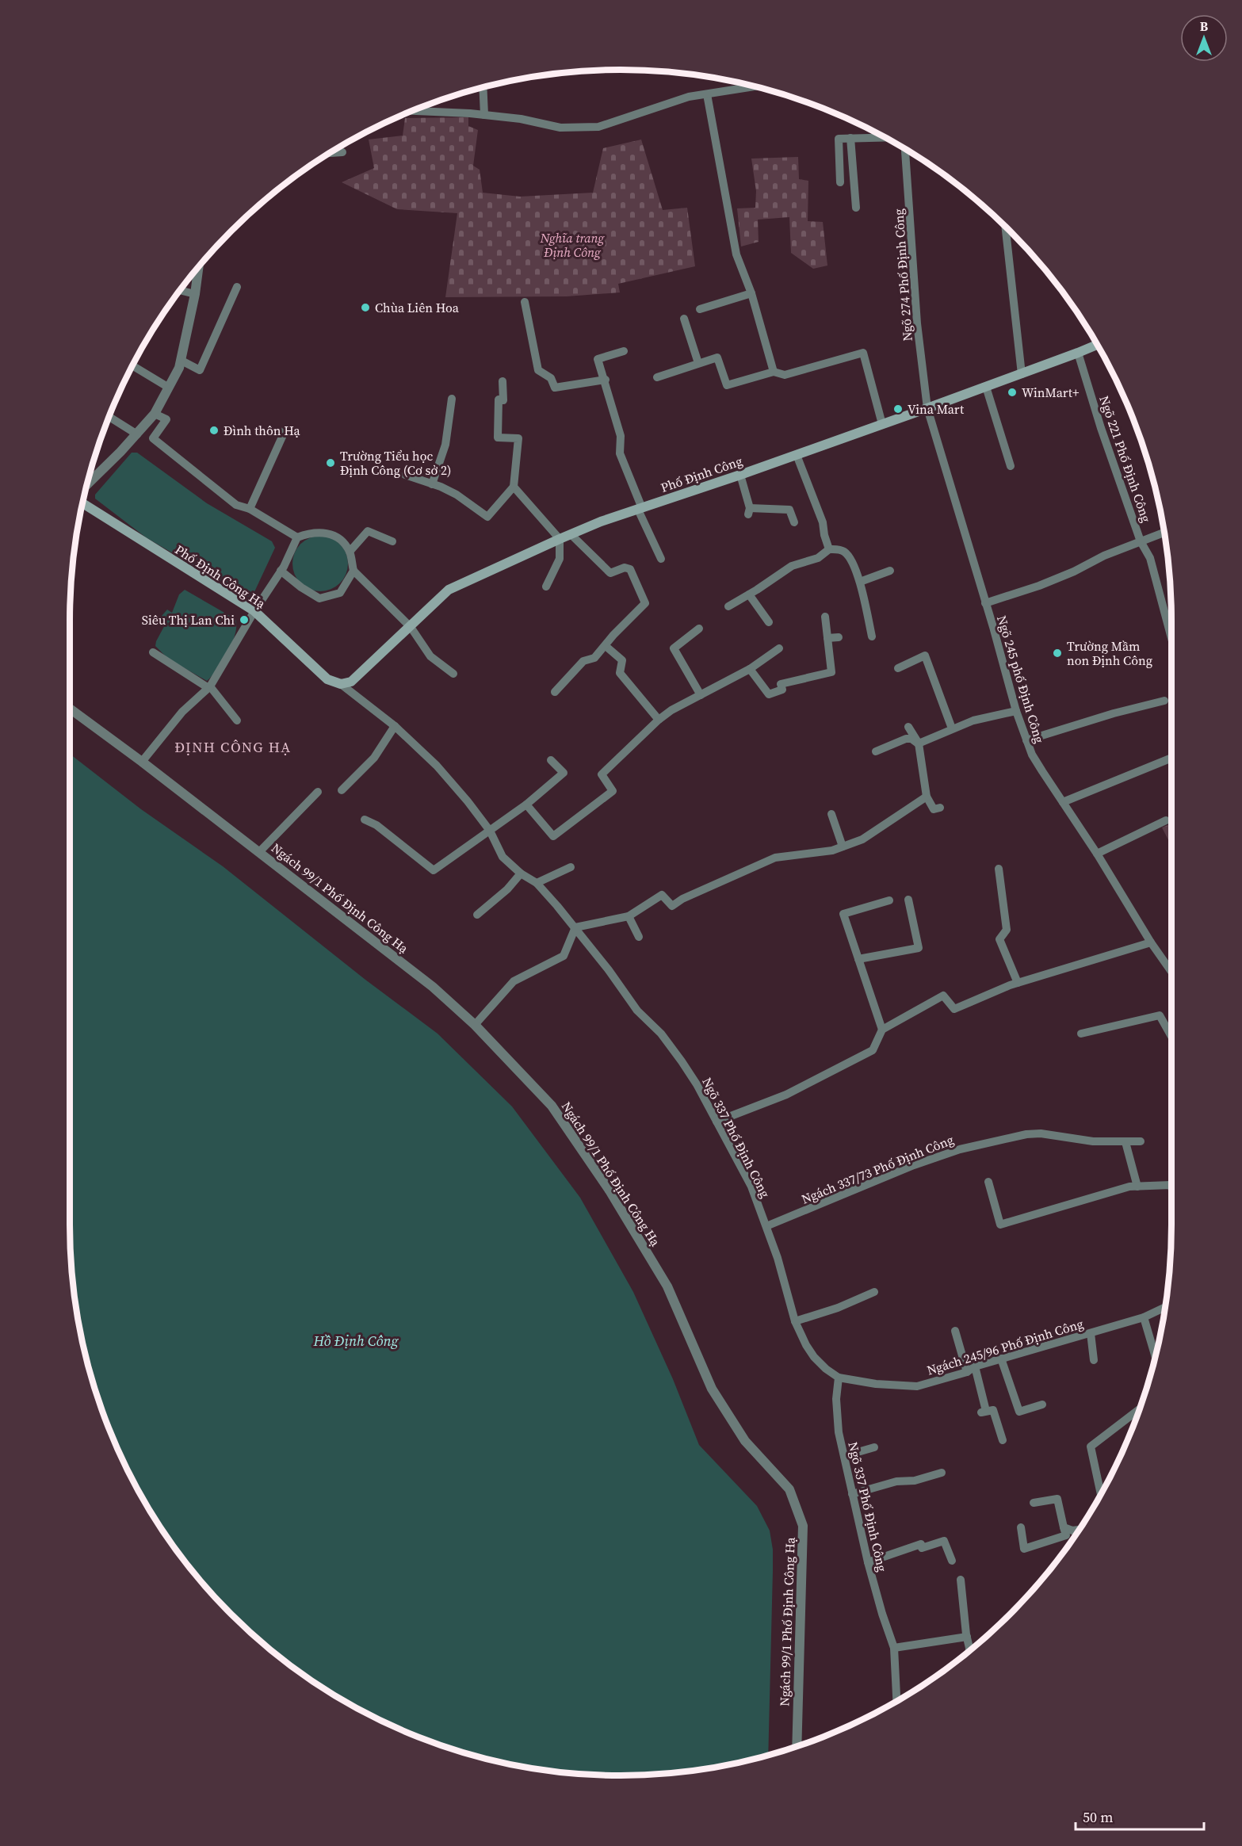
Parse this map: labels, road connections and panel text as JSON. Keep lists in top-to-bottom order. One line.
{"streets":{"street":["Phố Định Công","Phố Định Công Hạ","Ngách 99/1 Phố Định Công Hạ"],"lane":["Ngõ 274 Phố Định Công","Ngõ 221 Phố Định Công","Ngõ 245 phố Định Công","Ngõ 337 Phố Định Công","Ngách 337/73 Phố Định Công","Ngách 245/96 Phố Định Công"]},"crossings":[["Ngõ 274 Phố Định Công","Phố Định Công"],["Ngõ 274 Phố Định Công","Ngõ 245 phố Định Công"],["Ngõ 221 Phố Định Công","Phố Định Công"],["Phố Định Công","Phố Định Công Hạ"],["Phố Định Công","Ngõ 245 phố Định Công"],["Phố Định Công","Ngõ 337 Phố Định Công"],["Phố Định Công Hạ","Ngõ 337 Phố Định Công"],["Ngõ 337 Phố Định Công","Ngách 337/73 Phố Định Công"],["Ngõ 337 Phố Định Công","Ngách 245/96 Phố Định Công"]],"districts":["ĐỊNH CÔNG HẠ"],"water":["Hồ Định Công"],"parks":["Nghĩa trang Định Công"],"places":["Chùa Liên Hoa","WinMart+","Vina Mart","Đình thôn Hạ","Trường Tiểu học Định Công (Cơ sở 2)","Siêu Thị Lan Chi","Trường Mầm non Định Công"],"scale_bar":"50 m","north":"top"}
